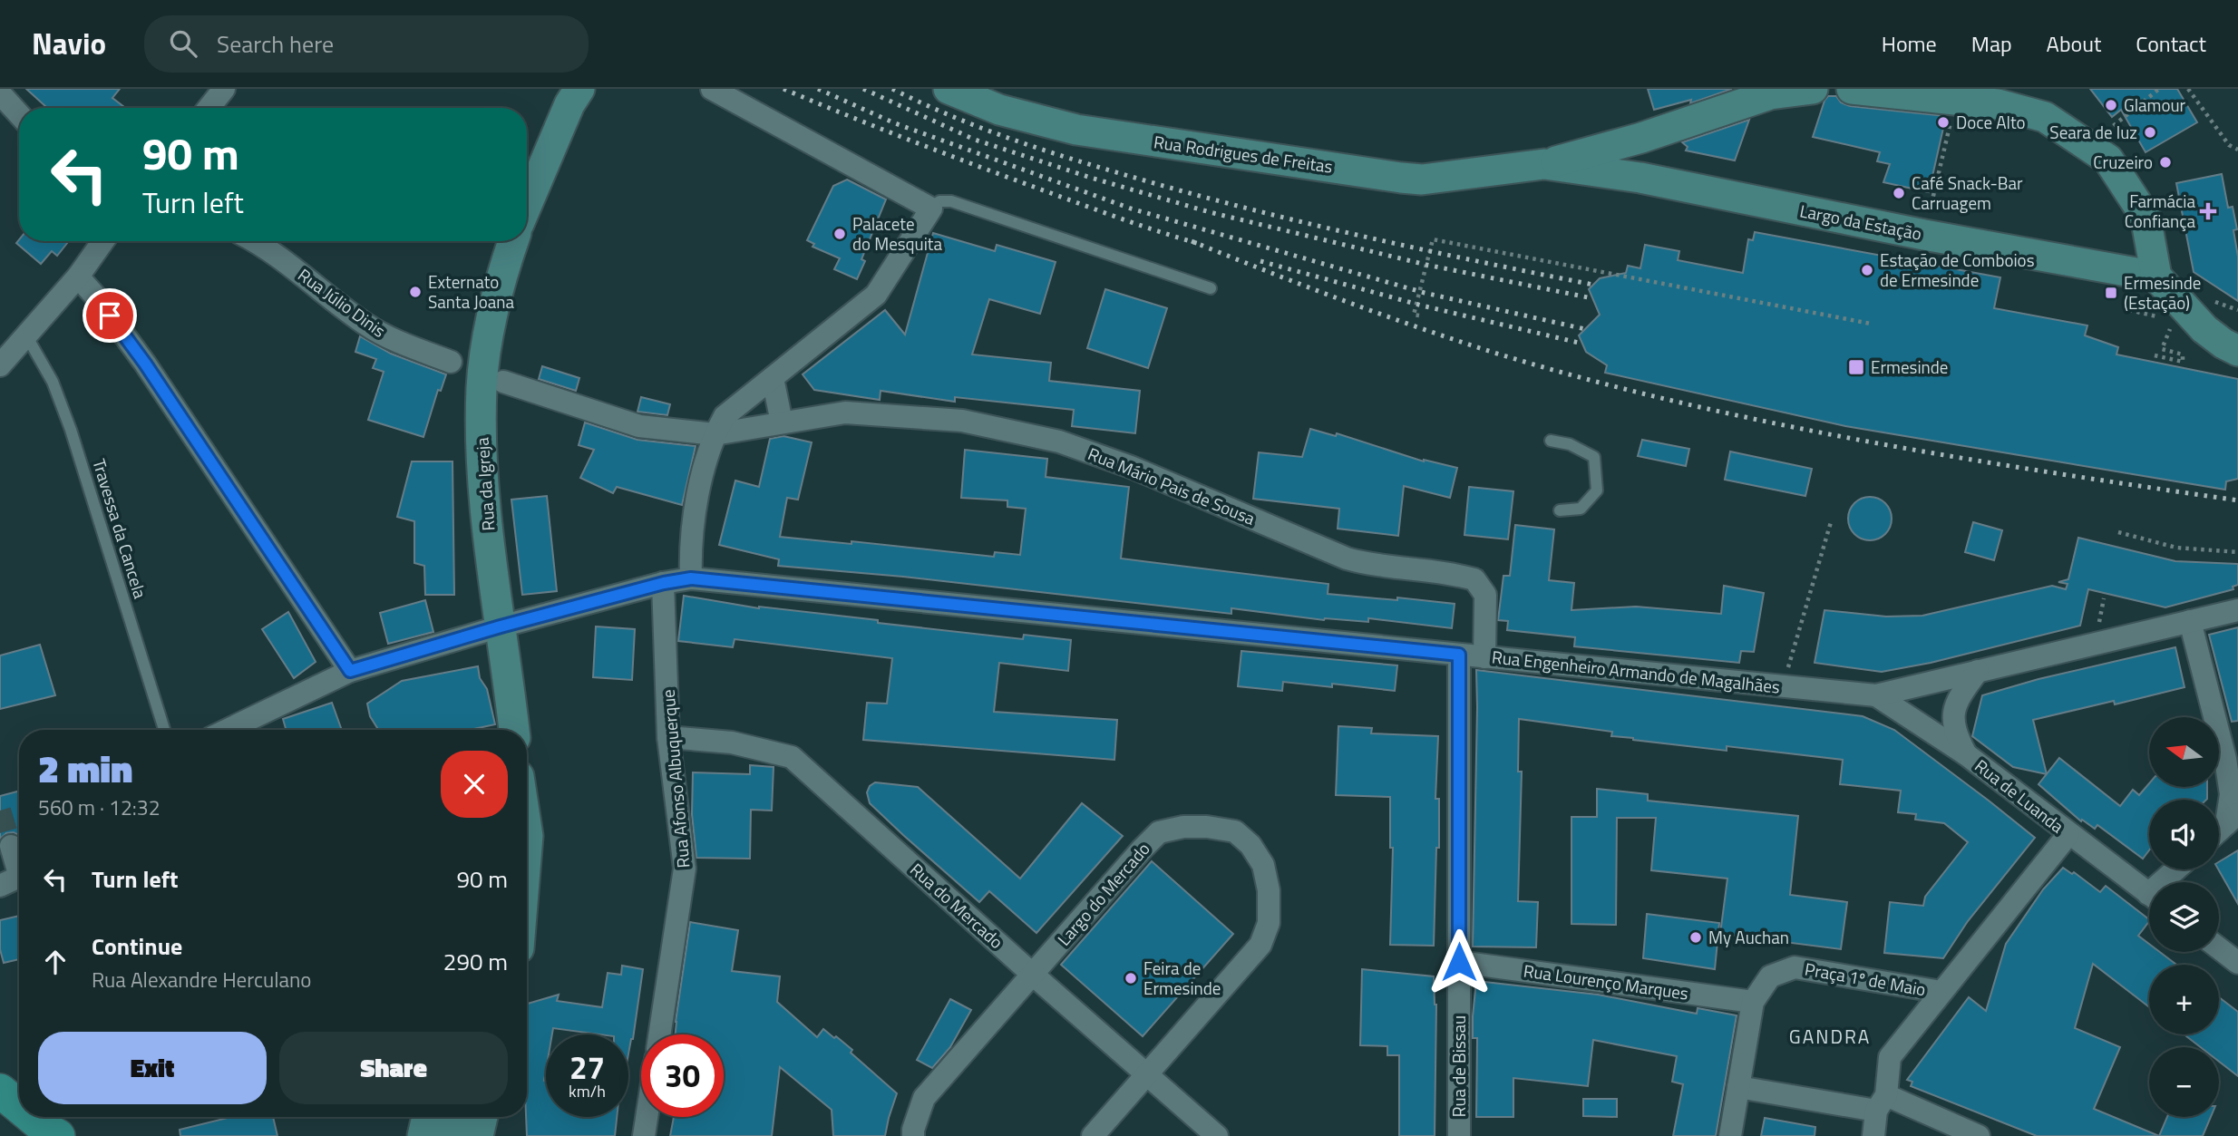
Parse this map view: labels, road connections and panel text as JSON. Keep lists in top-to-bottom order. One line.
{"streets":{"main road":["Rua Rodrigues de Freitas","Largo da Estação","Rua da Igreja"],"street":["Rua Júlio Dinis","Rua Mário Pais de Sousa","Rua Engenheiro Armando de Magalhães","Rua Afonso Albuquerque","Rua de Luanda","Largo do Mercado","Rua do Mercado","Praça 1º de Maio","Rua Lourenço Marques","Rua de Bissau"],"lane":["Travessa da Cancela"]},"crossings":[["Rua Rodrigues de Freitas","Largo da Estação"],["Rua da Igreja","Rua Engenheiro Armando de Magalhães"],["Rua Mário Pais de Sousa","Rua Engenheiro Armando de Magalhães"],["Rua Engenheiro Armando de Magalhães","Rua Afonso Albuquerque"],["Rua Engenheiro Armando de Magalhães","Rua de Luanda"],["Rua Engenheiro Armando de Magalhães","Rua de Bissau"],["Rua Afonso Albuquerque","Rua do Mercado"],["Largo do Mercado","Rua do Mercado"],["Praça 1º de Maio","Rua Lourenço Marques"],["Rua Lourenço Marques","Rua de Bissau"]],"districts":["GANDRA"],"places":{"other":["Glamour","Doce Alto","Seara de luz","Cruzeiro","Café Snack-Bar Carruagem","Palacete do Mesquita","Estação de Comboios de Ermesinde","Externato Santa Joana","My Auchan","Feira de Ermesinde"],"health":["Farmácia Confiança"],"transit":["Ermesinde (Estação)","Ermesinde"]},"north":"left","page":{"header":"Navio","search":"Search here","nav":["Home","Map","About","Contact"],"turn":["90 m","Turn left"],"map_buttons":["+","−"],"heading":["2 min","560 m · 12:32"],"list":[{"name":"Turn left","value":"90 m"},{"name":"Continue","note":"Rua Alexandre Herculano","value":"290 m"}],"buttons":["Exit","Share"],"speed":"27 km/h","limit":"30"}}
